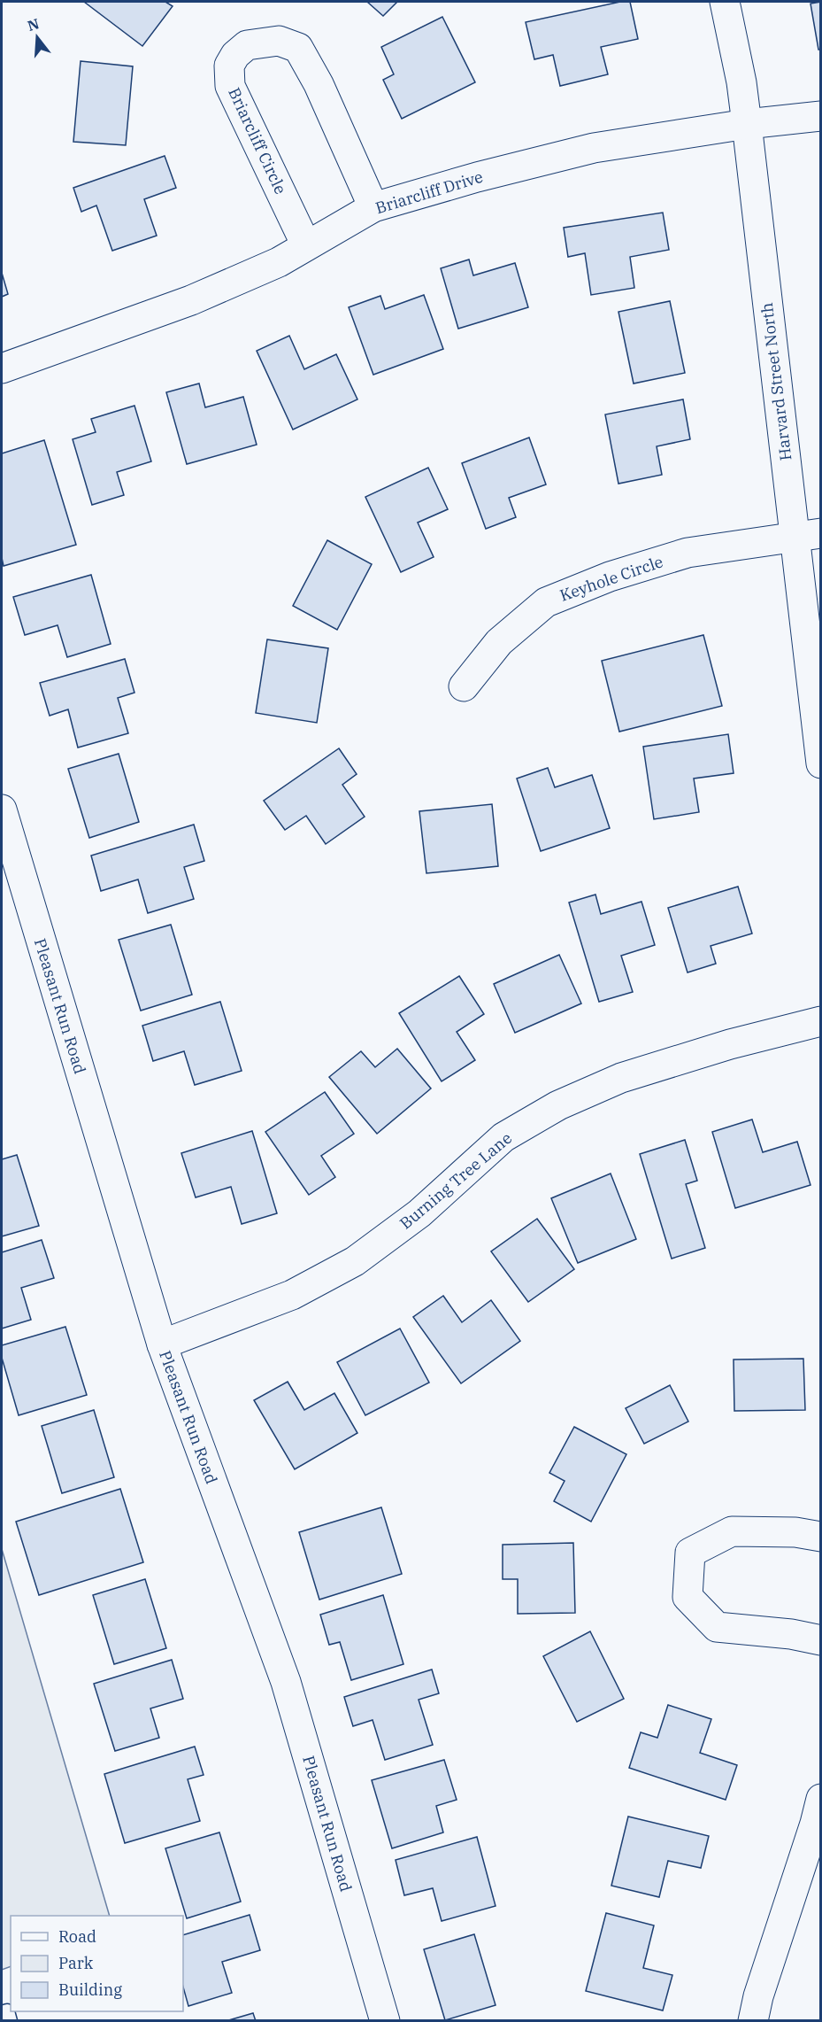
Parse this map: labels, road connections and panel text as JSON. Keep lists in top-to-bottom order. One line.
{"streets":{"street":["Briarcliff Circle","Briarcliff Drive","Harvard Street North","Keyhole Circle","Pleasant Run Road","Burning Tree Lane"]},"crossings":[["Briarcliff Circle","Briarcliff Drive"],["Briarcliff Drive","Harvard Street North"],["Harvard Street North","Keyhole Circle"],["Pleasant Run Road","Burning Tree Lane"]],"legend":["Road","Park","Building"],"north":"top"}
